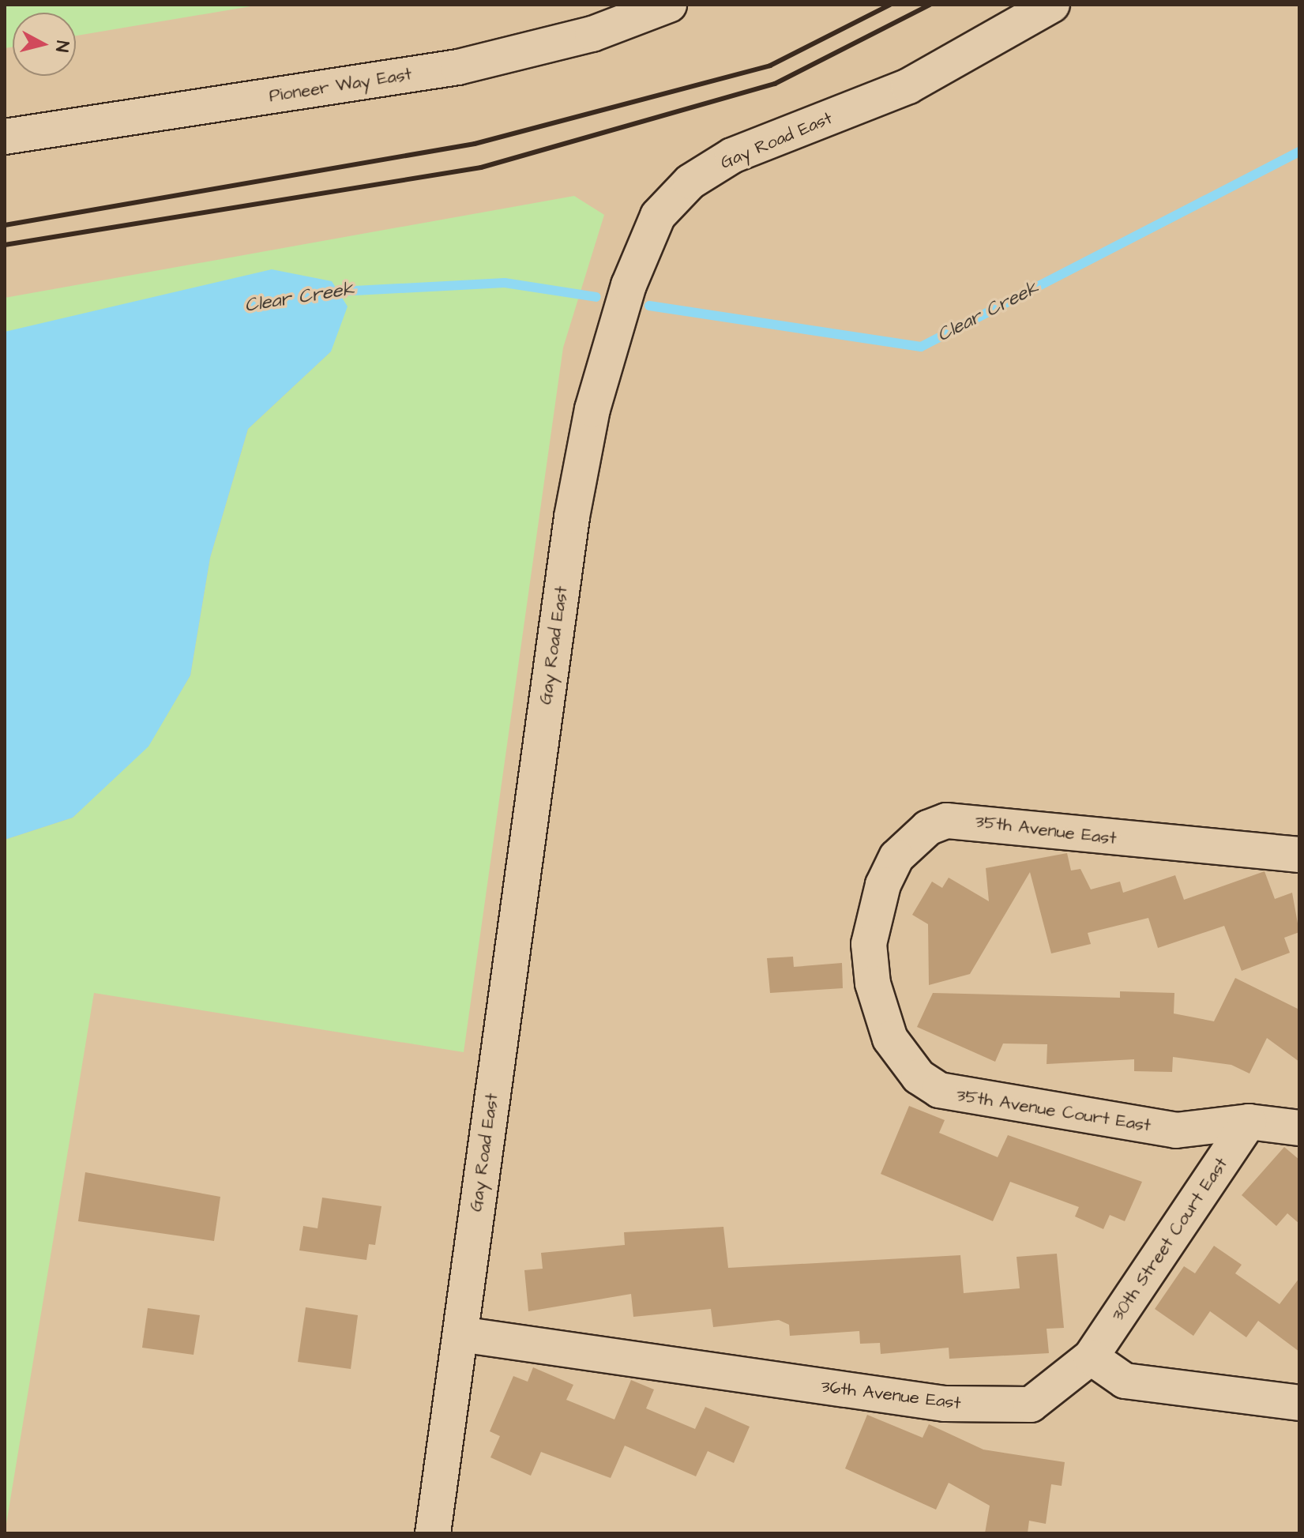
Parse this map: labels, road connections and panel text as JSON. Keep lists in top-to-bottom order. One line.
{"streets":{"street":["Pioneer Way East","Gay Road East","35th Avenue East","35th Avenue Court East","30th Street Court East","36th Avenue East"]},"crossings":[["Gay Road East","36th Avenue East"],["35th Avenue East","35th Avenue Court East"],["35th Avenue Court East","30th Street Court East"],["30th Street Court East","36th Avenue East"]],"water":["Clear Creek"],"north":"right"}
